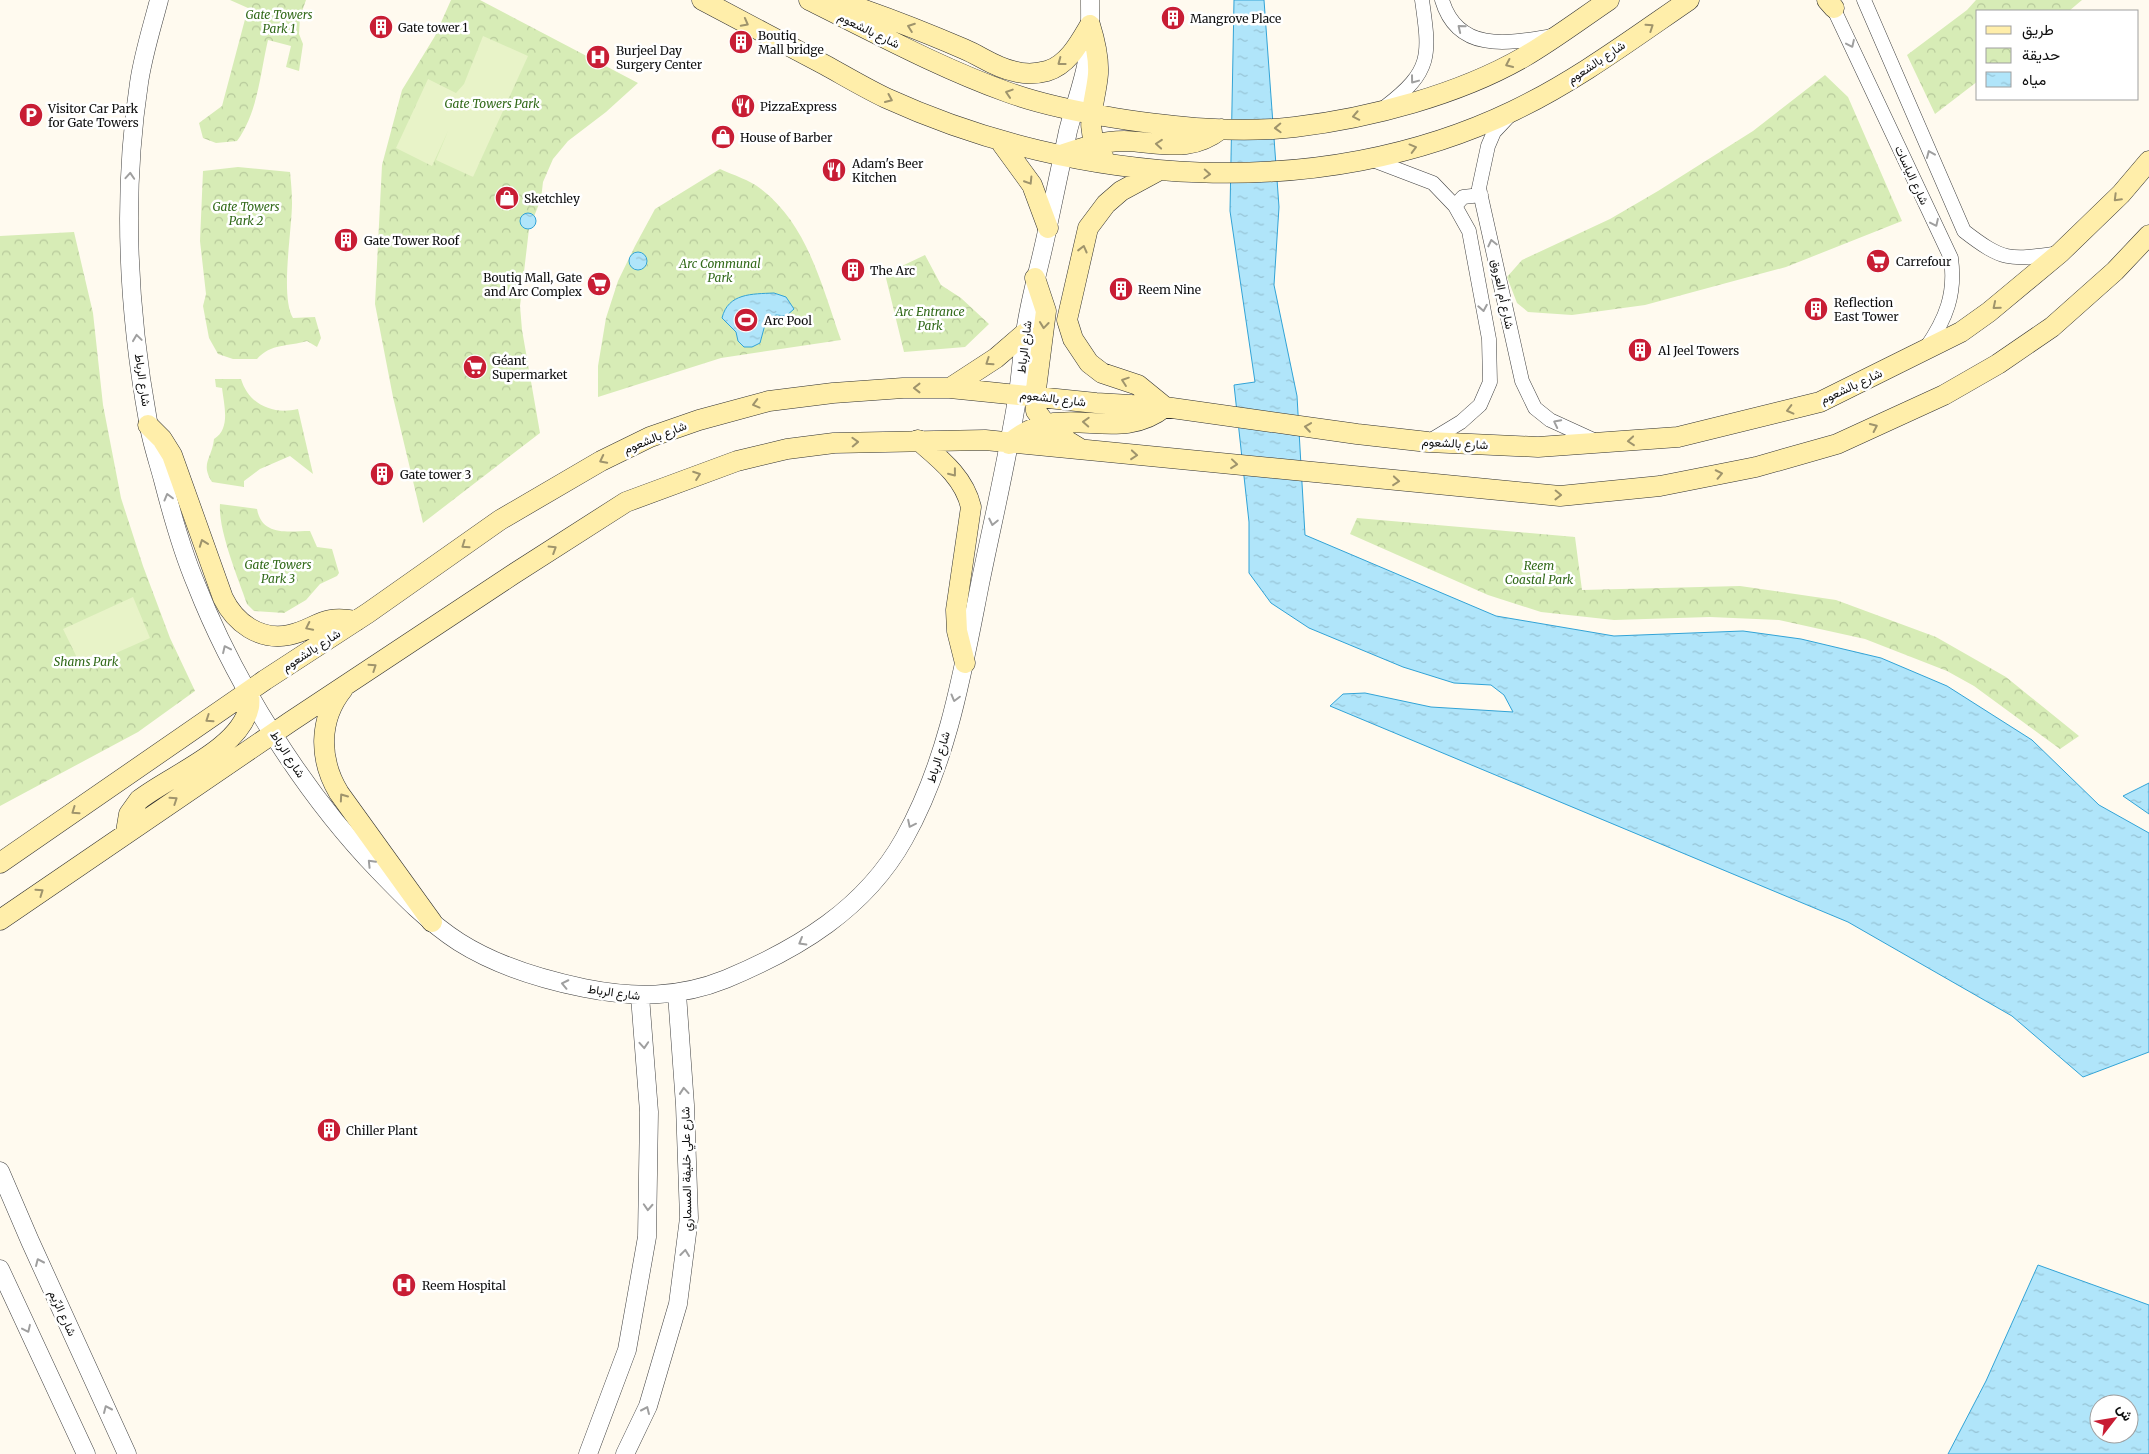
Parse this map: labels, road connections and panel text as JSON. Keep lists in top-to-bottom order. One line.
{"streets":{"main road":["شارع بالشعوم"],"street":["شارع الياسات","شارع أم العروق","شارع الرباط","شارع علي خليفة المسماري","شارع الرِّيم"]},"crossings":[["شارع بالشعوم","شارع الياسات"],["شارع بالشعوم","شارع أم العروق"],["شارع بالشعوم","شارع الرباط"],["شارع الرباط","شارع علي خليفة المسماري"]],"parks":["Gate Towers Park 1","Gate Towers Park","Gate Towers Park 2","Arc Communal Park","Arc Entrance Park","Gate Towers Park 3","Reem Coastal Park","Shams Park"],"places":{"building":["Mangrove Place","Gate tower 1","Boutiq Mall bridge","Gate Tower Roof","The Arc","Reem Nine","Reflection East Tower","Al Jeel Towers","Gate tower 3","Chiller Plant"],"hospital":["Burjeel Day Surgery Center","Reem Hospital"],"restaurant":["PizzaExpress","Adam's Beer Kitchen"],"parking":["Visitor Car Park for Gate Towers"],"shop":["House of Barber","Sketchley"],"supermarket":["Carrefour","Boutiq Mall, Gate and Arc Complex","Géant Supermarket"],"sports":["Arc Pool"]},"legend":["طريق","حديقة","مياه"],"north":"top right"}
